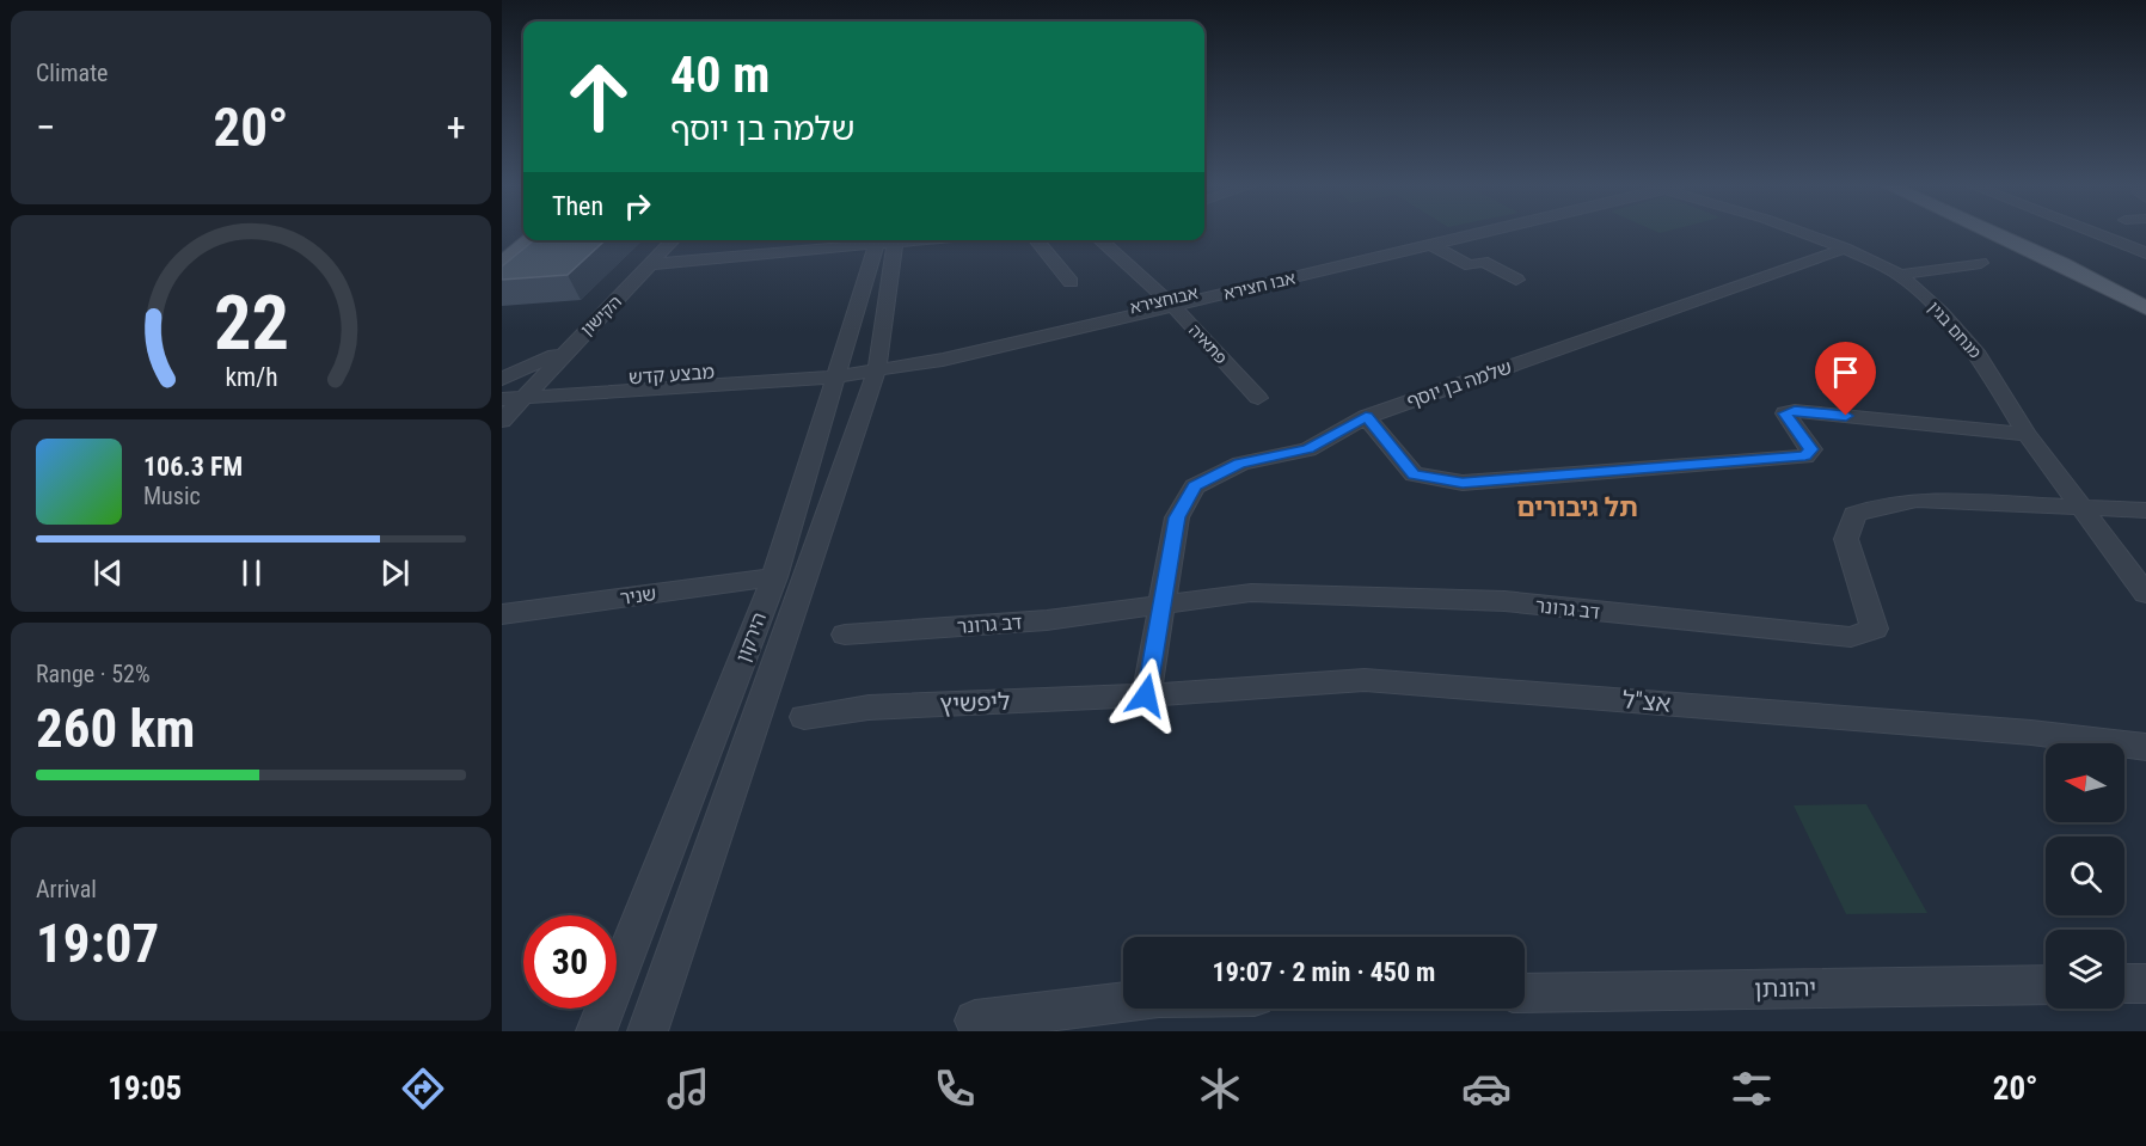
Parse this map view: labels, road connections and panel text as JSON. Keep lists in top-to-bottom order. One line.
{"streets":{"street":["אבו חצירא","הקישון","מנחם בגין","פתאיה","מבצע קדש","שלמה בן יוסף","שניר","דב גרונר","הירקון","אצ\"ל","ליפשיץ","יהונתן"]},"crossings":[["אבו חצירא","פתאיה"],["אבו חצירא","מבצע קדש"],["אבו חצירא","הירקון"],["הקישון","מבצע קדש"],["מנחם בגין","שלמה בן יוסף"],["מנחם בגין","דב גרונר"],["מבצע קדש","הירקון"],["שלמה בן יוסף","דב גרונר"],["שלמה בן יוסף","אצ\"ל"],["שלמה בן יוסף","ליפשיץ"],["שניר","הירקון"],["אצ\"ל","ליפשיץ"]],"districts":["תל גיבורים"],"north":"left","page":{"tile":["Climate",["Range · 52%","260 km"],["Arrival","19:07"]],"turn":["40 m","שלמה בן יוסף"],"heat":["−","20°","+"],"then":"Then","song":["106.3 FM","Music"],"limit":"30","trip":"19:07 · 2 min · 450 m","tabs":["19:05","20°"],"gauge":["22","km/h"]}}
